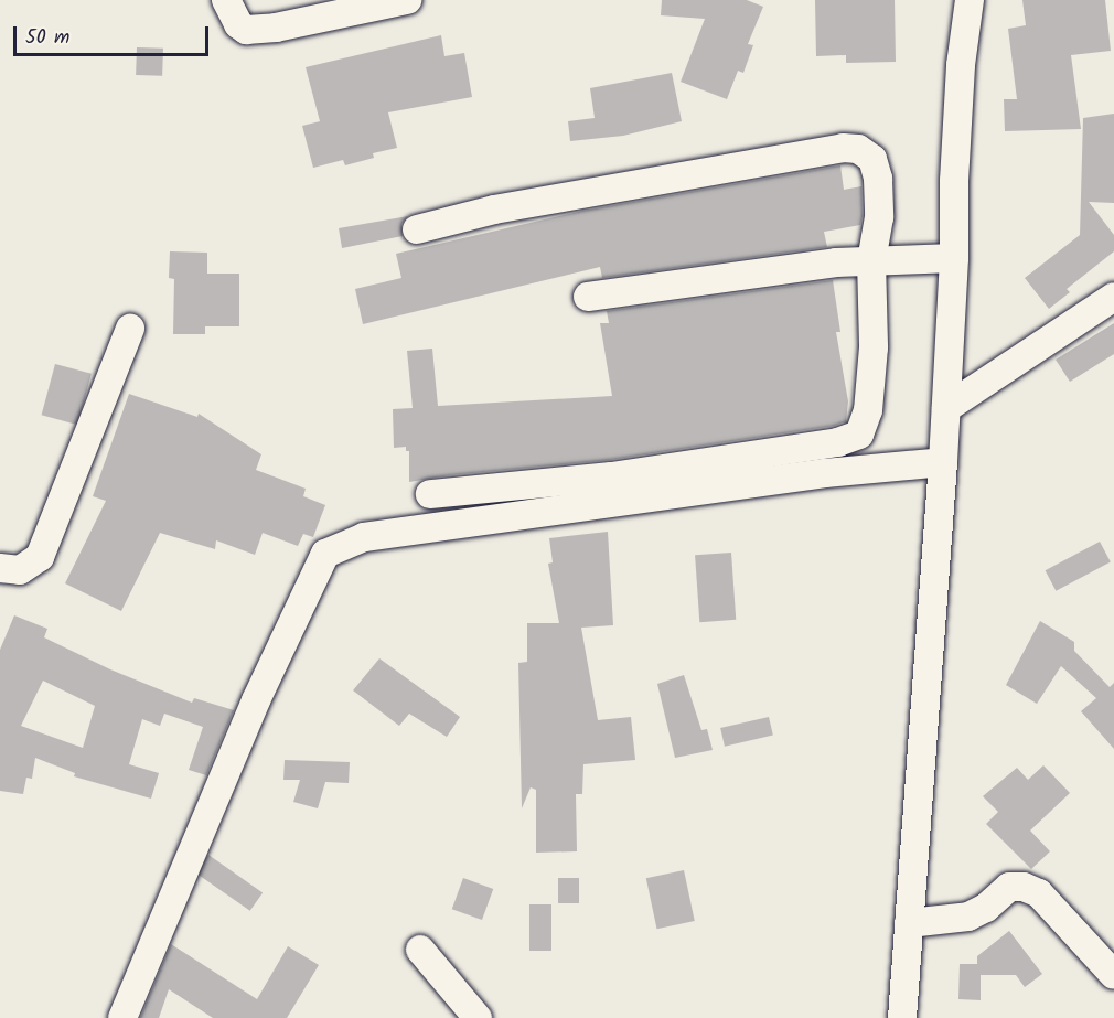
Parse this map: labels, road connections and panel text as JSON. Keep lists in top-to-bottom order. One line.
{"scale_bar":"50 m"}
